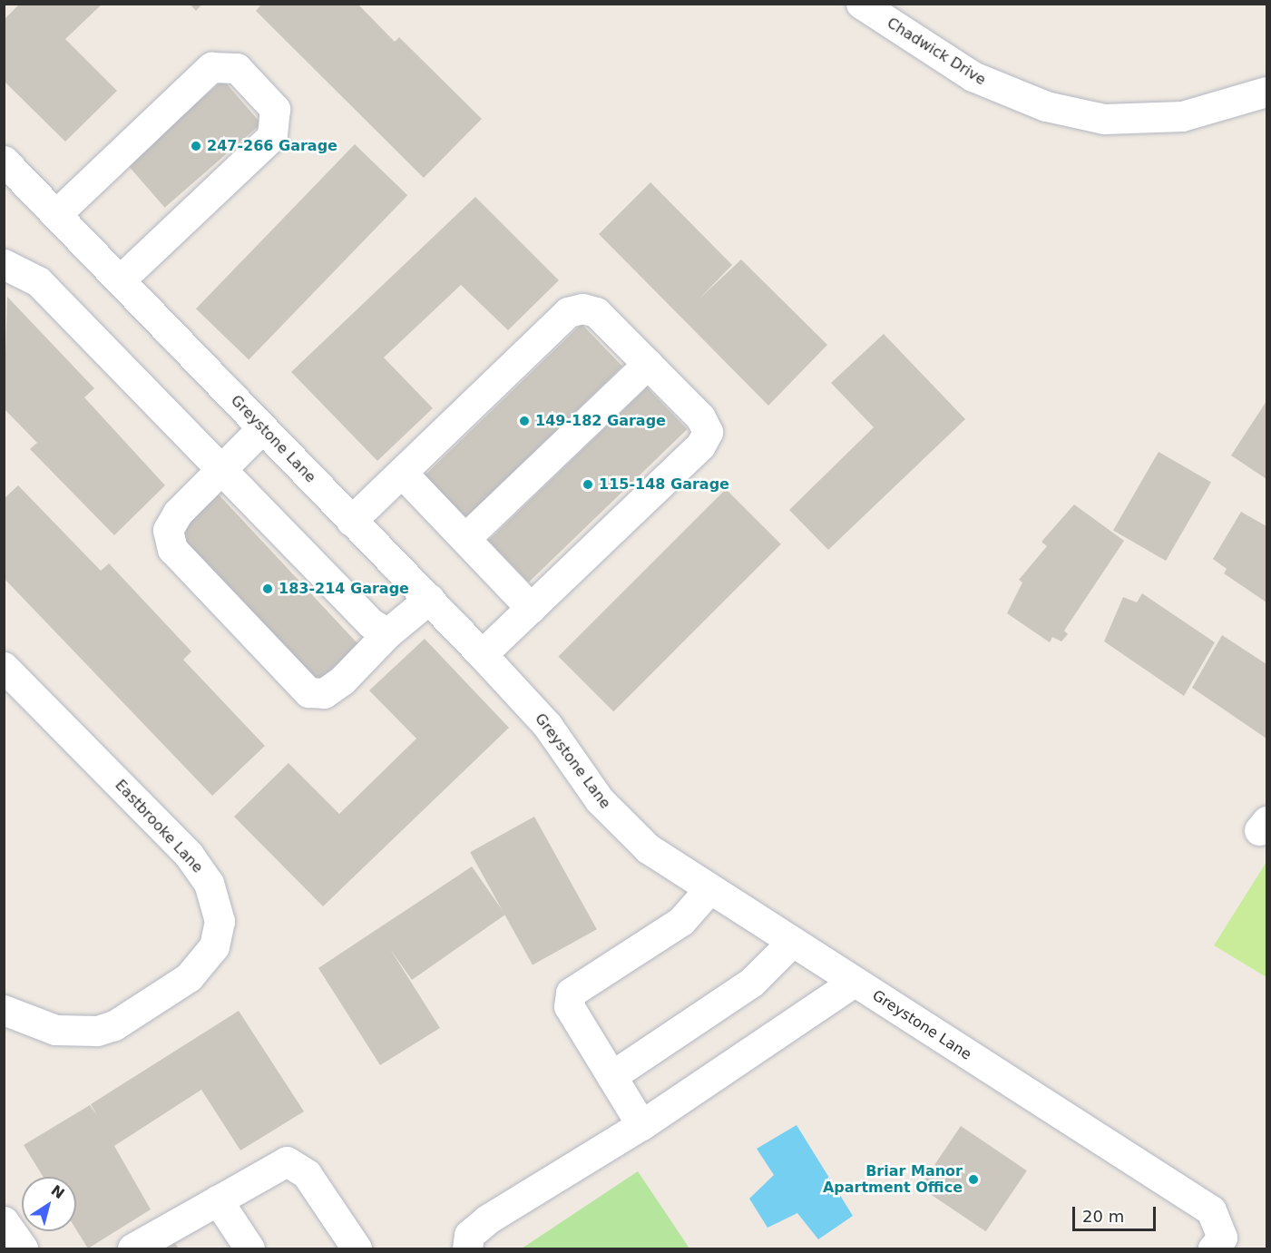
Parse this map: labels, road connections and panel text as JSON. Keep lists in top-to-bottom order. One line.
{"streets":{"street":["Chadwick Drive","Greystone Lane","Eastbrooke Lane"]},"places":["247-266 Garage","149-182 Garage","115-148 Garage","183-214 Garage","Briar Manor Apartment Office"],"scale_bar":"20 m","north":"top right"}
